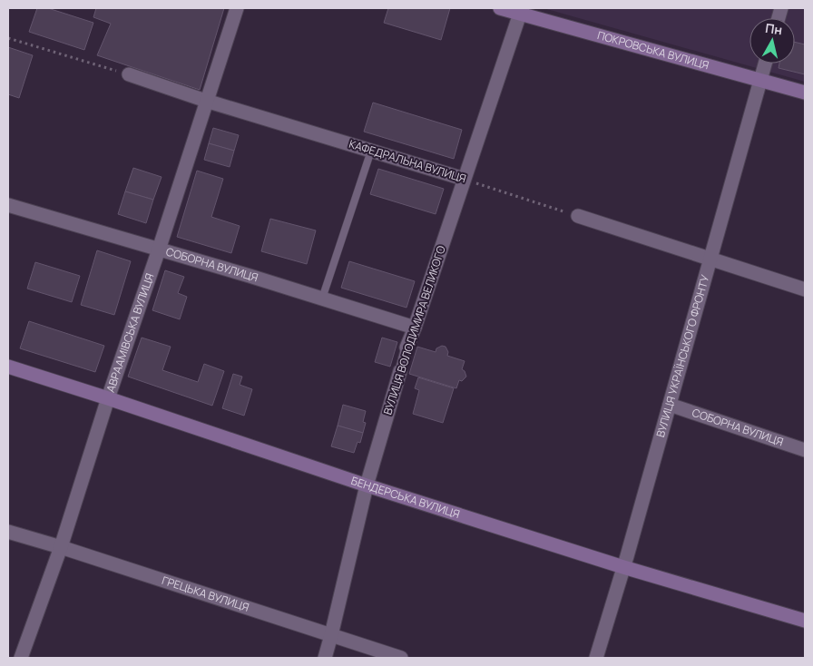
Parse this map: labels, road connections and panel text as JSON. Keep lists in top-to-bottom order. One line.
{"streets":{"main road":["ПОКРОВСЬКА ВУЛИЦЯ","БЕНДЕРСЬКА ВУЛИЦЯ"],"street":["КАФЕДРАЛЬНА ВУЛИЦЯ","СОБОРНА ВУЛИЦЯ","ВУЛИЦЯ ВОЛОДИМИРА ВЕЛИКОГО","АВРААМІВСЬКА ВУЛИЦЯ","ВУЛИЦЯ УКРАЇНСЬКОГО ФРОНТУ","ГРЕЦЬКА ВУЛИЦЯ"]},"crossings":[["ПОКРОВСЬКА ВУЛИЦЯ","ВУЛИЦЯ ВОЛОДИМИРА ВЕЛИКОГО"],["ПОКРОВСЬКА ВУЛИЦЯ","ВУЛИЦЯ УКРАЇНСЬКОГО ФРОНТУ"],["КАФЕДРАЛЬНА ВУЛИЦЯ","ВУЛИЦЯ ВОЛОДИМИРА ВЕЛИКОГО"],["КАФЕДРАЛЬНА ВУЛИЦЯ","АВРААМІВСЬКА ВУЛИЦЯ"],["СОБОРНА ВУЛИЦЯ","ВУЛИЦЯ ВОЛОДИМИРА ВЕЛИКОГО"],["СОБОРНА ВУЛИЦЯ","АВРААМІВСЬКА ВУЛИЦЯ"],["СОБОРНА ВУЛИЦЯ","ВУЛИЦЯ УКРАЇНСЬКОГО ФРОНТУ"],["ВУЛИЦЯ ВОЛОДИМИРА ВЕЛИКОГО","БЕНДЕРСЬКА ВУЛИЦЯ"],["ВУЛИЦЯ ВОЛОДИМИРА ВЕЛИКОГО","ГРЕЦЬКА ВУЛИЦЯ"],["АВРААМІВСЬКА ВУЛИЦЯ","БЕНДЕРСЬКА ВУЛИЦЯ"],["АВРААМІВСЬКА ВУЛИЦЯ","ГРЕЦЬКА ВУЛИЦЯ"],["ВУЛИЦЯ УКРАЇНСЬКОГО ФРОНТУ","БЕНДЕРСЬКА ВУЛИЦЯ"]],"north":"top"}
